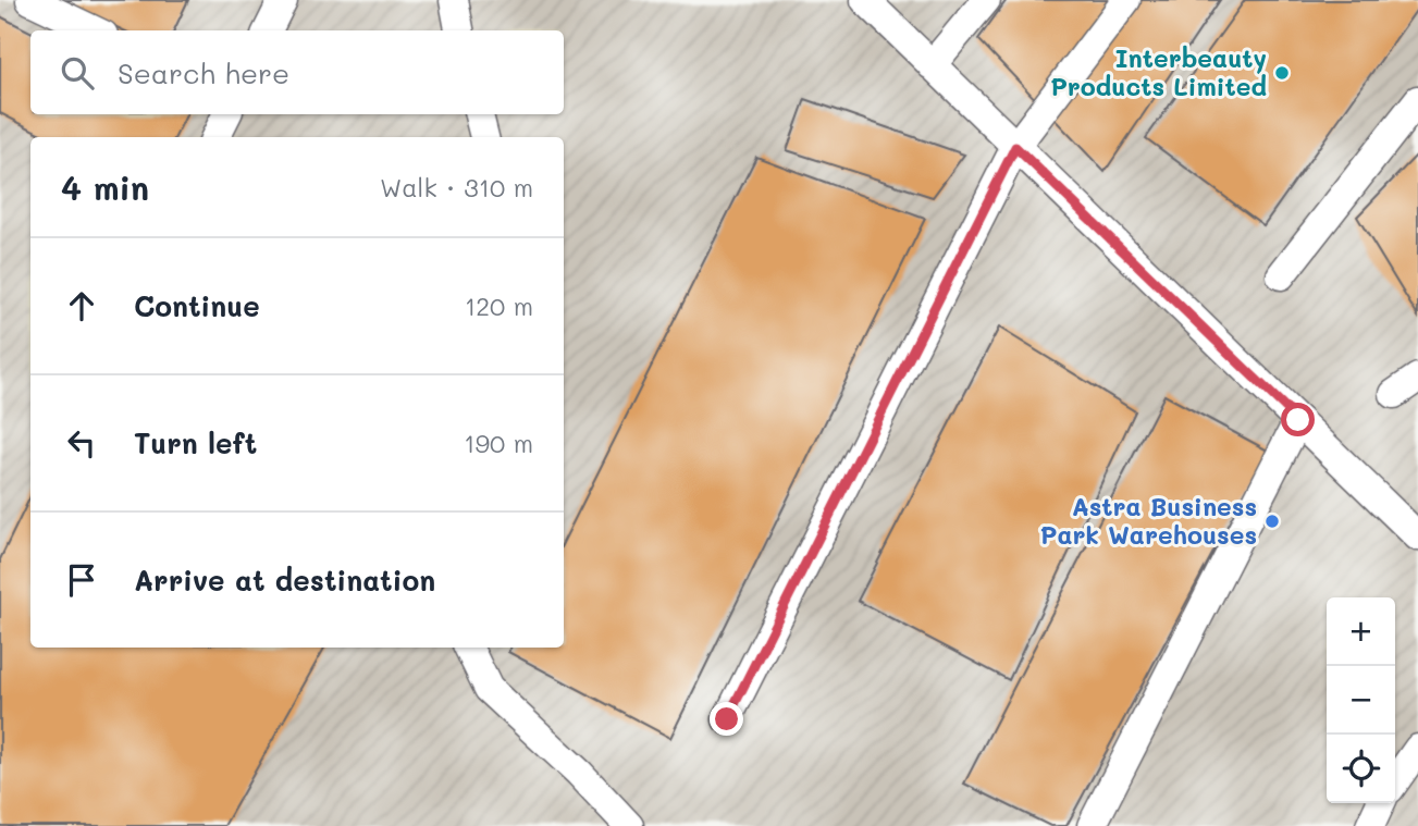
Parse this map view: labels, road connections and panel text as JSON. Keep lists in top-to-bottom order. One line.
{"places":["Interbeauty Products Limited","Astra Business Park Warehouses"],"page":{"search":"Search here","heading":["4 min","Walk · 310 m"],"list":[["Continue","120 m"],["Turn left","190 m"],"Arrive at destination"],"map_buttons":["+","−"]}}
